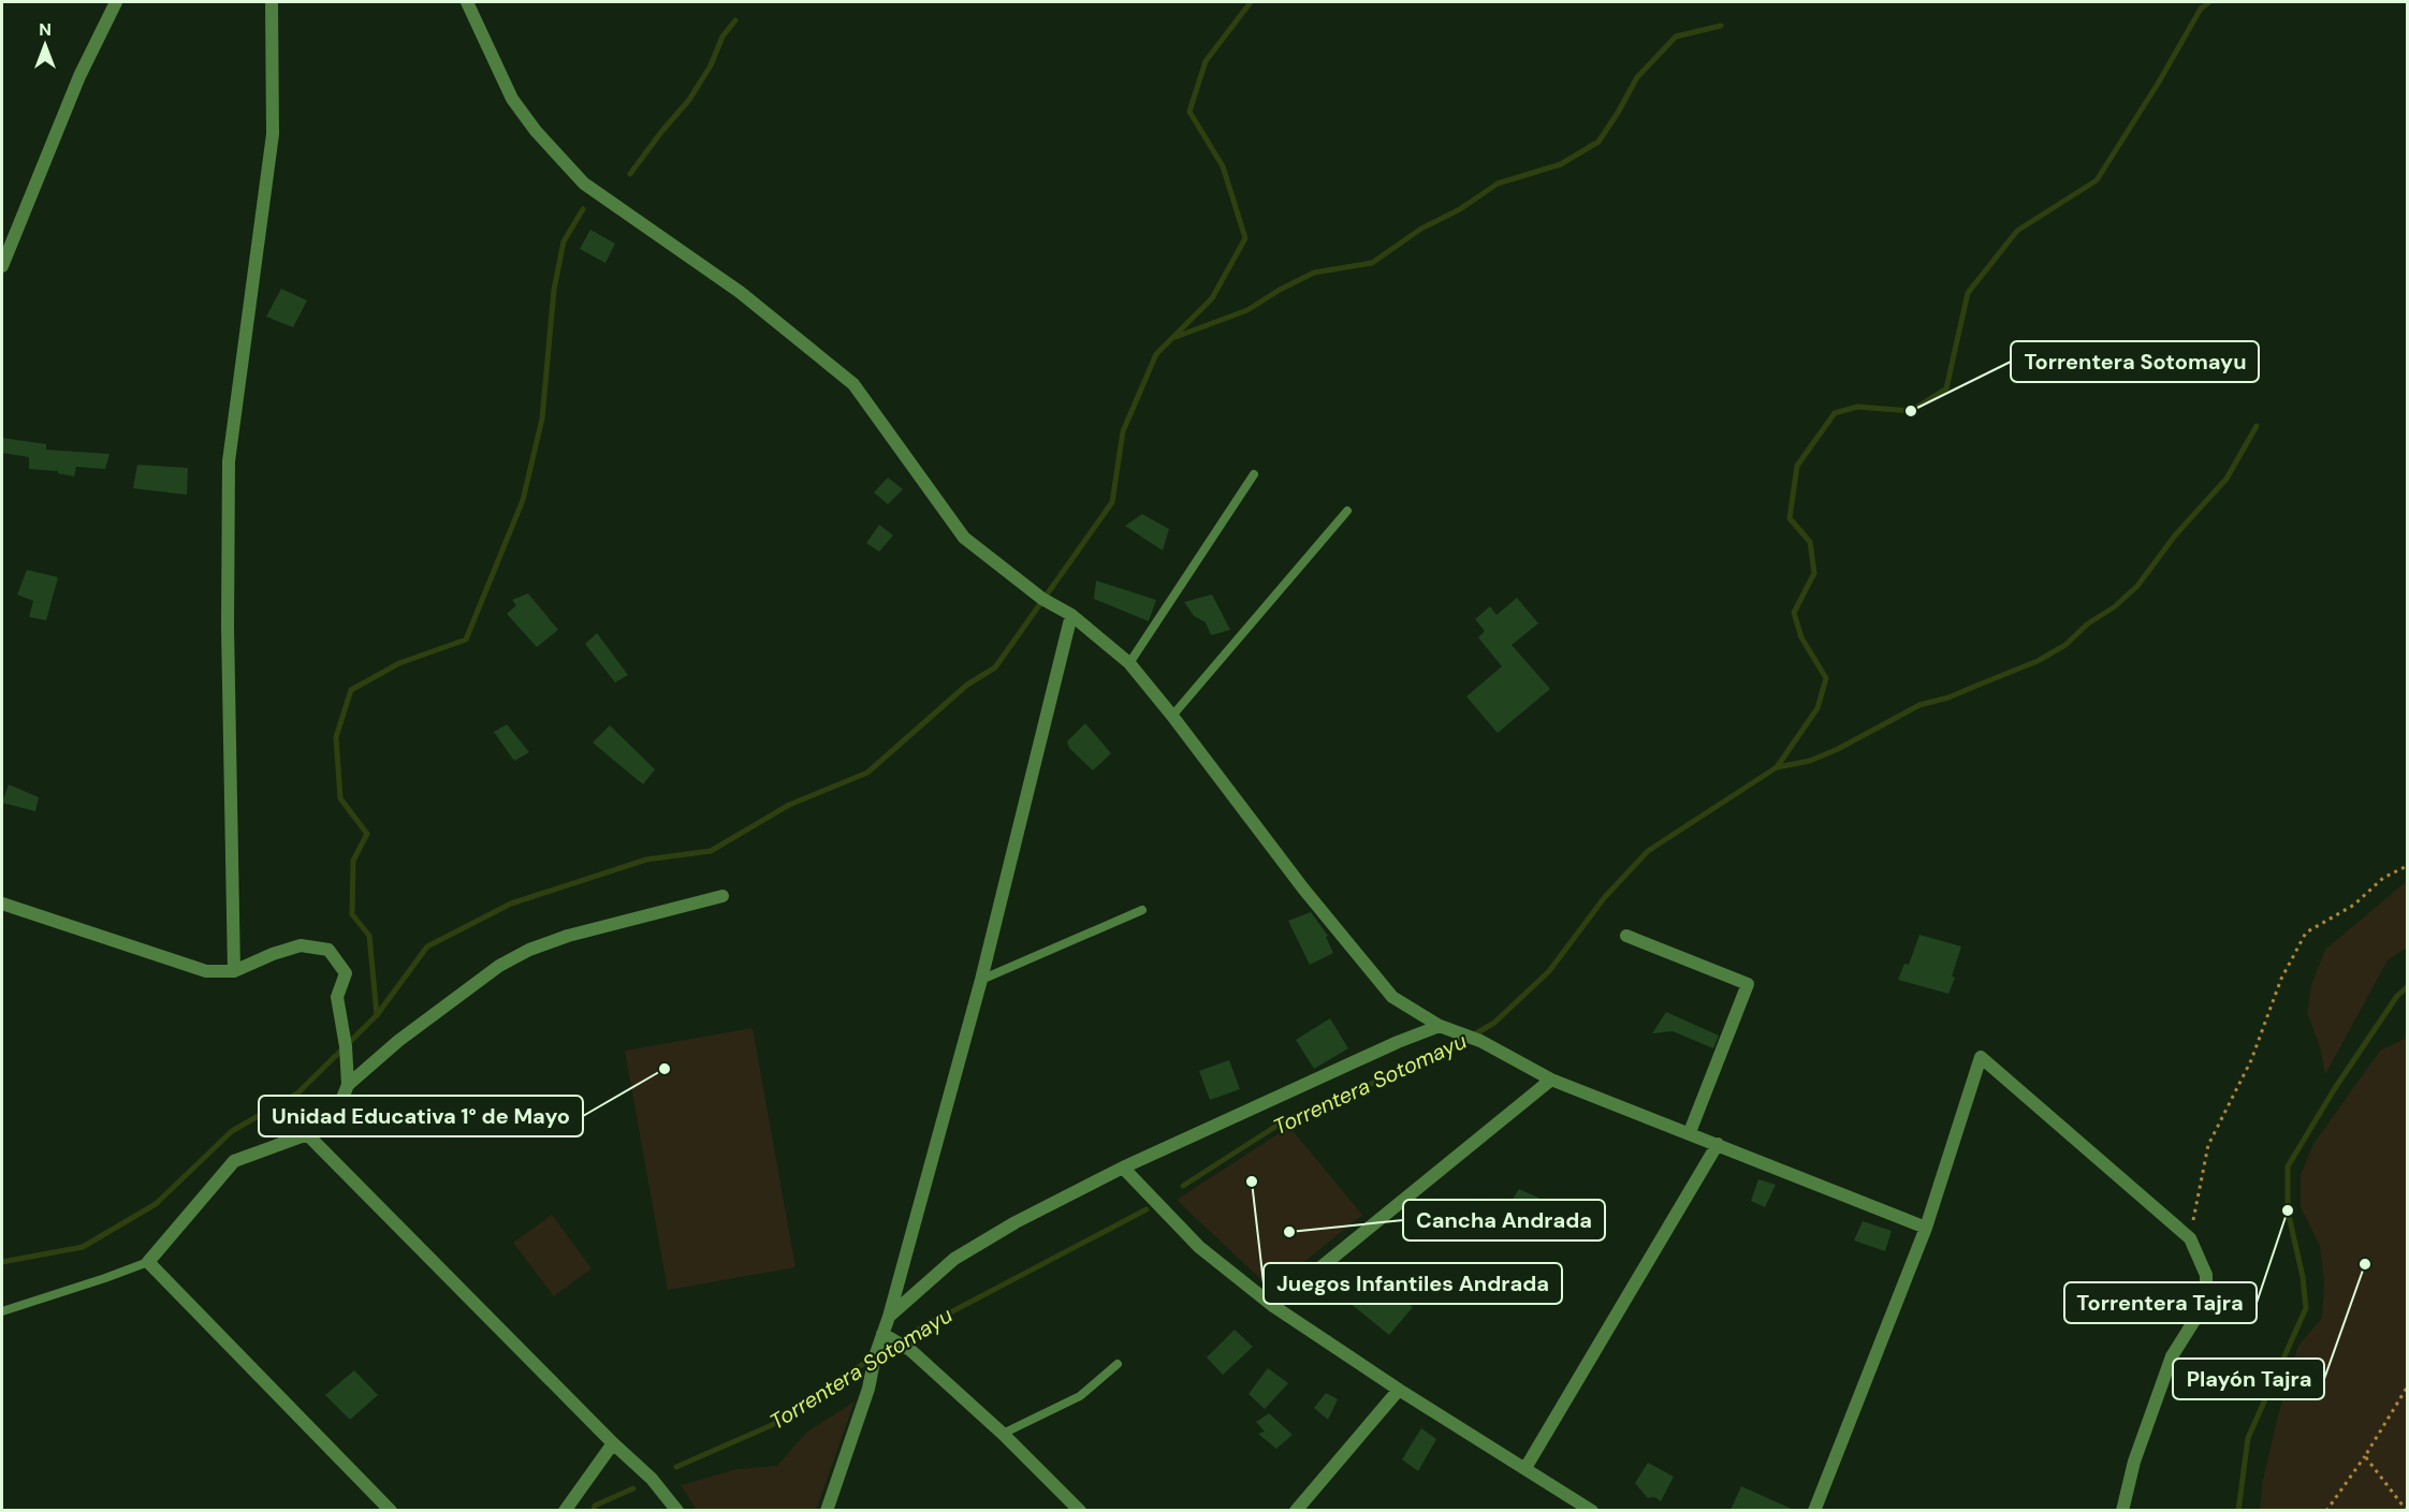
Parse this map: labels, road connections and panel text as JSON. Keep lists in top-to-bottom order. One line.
{"water":["Torrentera Sotomayu"],"places":["Torrentera Sotomayu","Unidad Educativa 1° de Mayo","Juegos Infantiles Andrada","Torrentera Tajra","Cancha Andrada","Playón Tajra"],"north":"top"}
